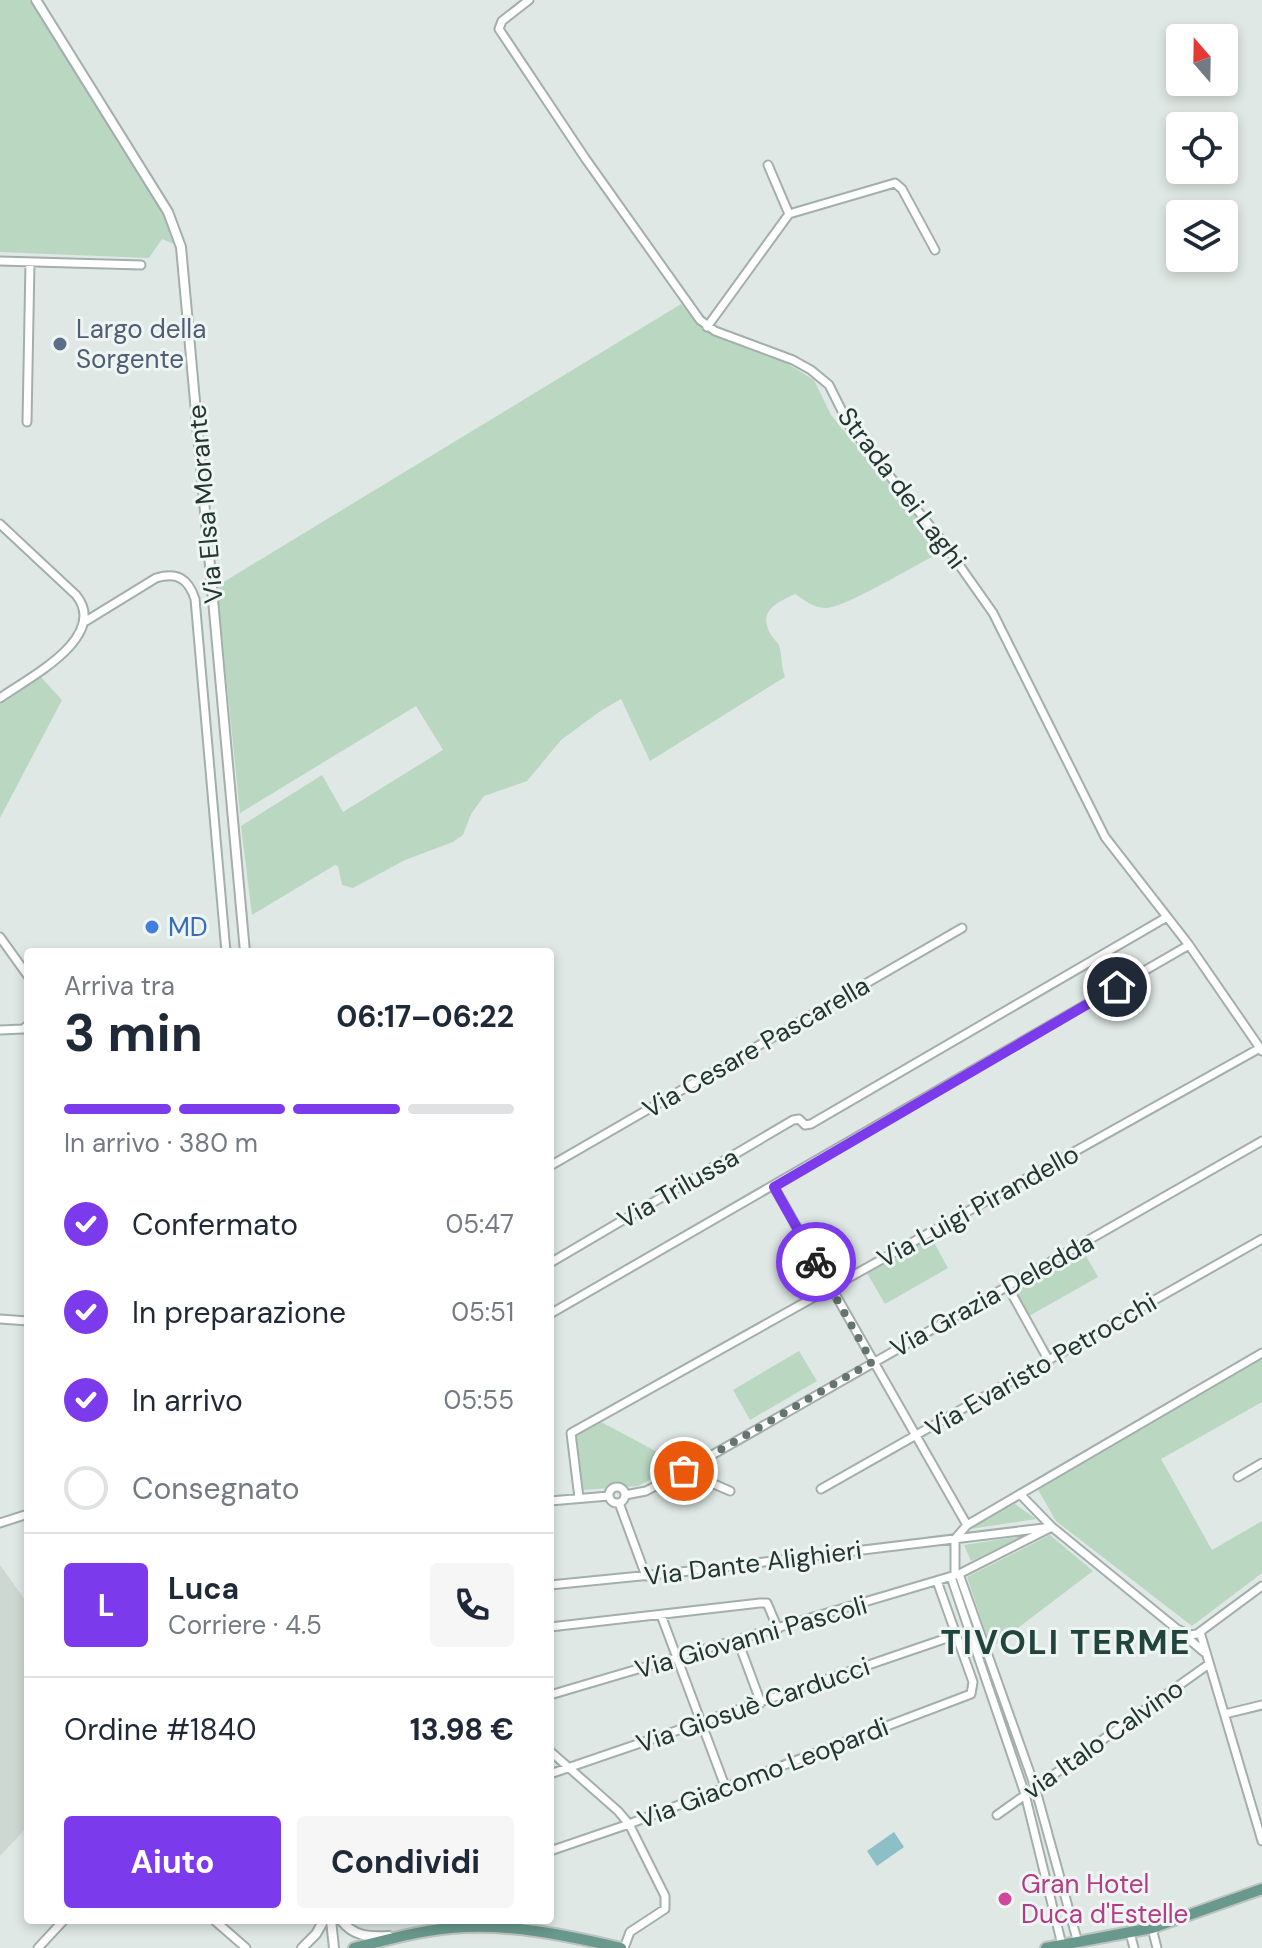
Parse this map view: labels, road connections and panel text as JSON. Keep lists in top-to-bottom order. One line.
{"streets":{"street":["Strada dei Laghi","Via Elsa Morante","Via Cesare Pascarella","Via Trilussa","Via Luigi Pirandello","Via Grazia Deledda","Via Evaristo Petrocchi","Via Dante Alighieri","Via Giovanni Pascoli","Via Giosuè Carducci","via Italo Calvino","Via Giacomo Leopardi"]},"crossings":[["Strada dei Laghi","Via Trilussa"],["Strada dei Laghi","Via Luigi Pirandello"],["Via Dante Alighieri","Via Giovanni Pascoli"],["Via Giosuè Carducci","Via Giacomo Leopardi"]],"districts":["TIVOLI TERME"],"places":["Largo della Sorgente","MD","Gran Hotel Duca d'Estelle"],"north":"top","page":{"heading":["3 min","Arriva tra","06:17–06:22"],"panel":["Luca","Corriere · 4.5","Ordine #1840","13.98 €"],"bar":"In arrivo · 380 m","list":[["Confermato","05:47"],["In preparazione","05:51"],["In arrivo","05:55"],"Consegnato"],"round":"L","buttons":["Aiuto","Condividi"]}}
